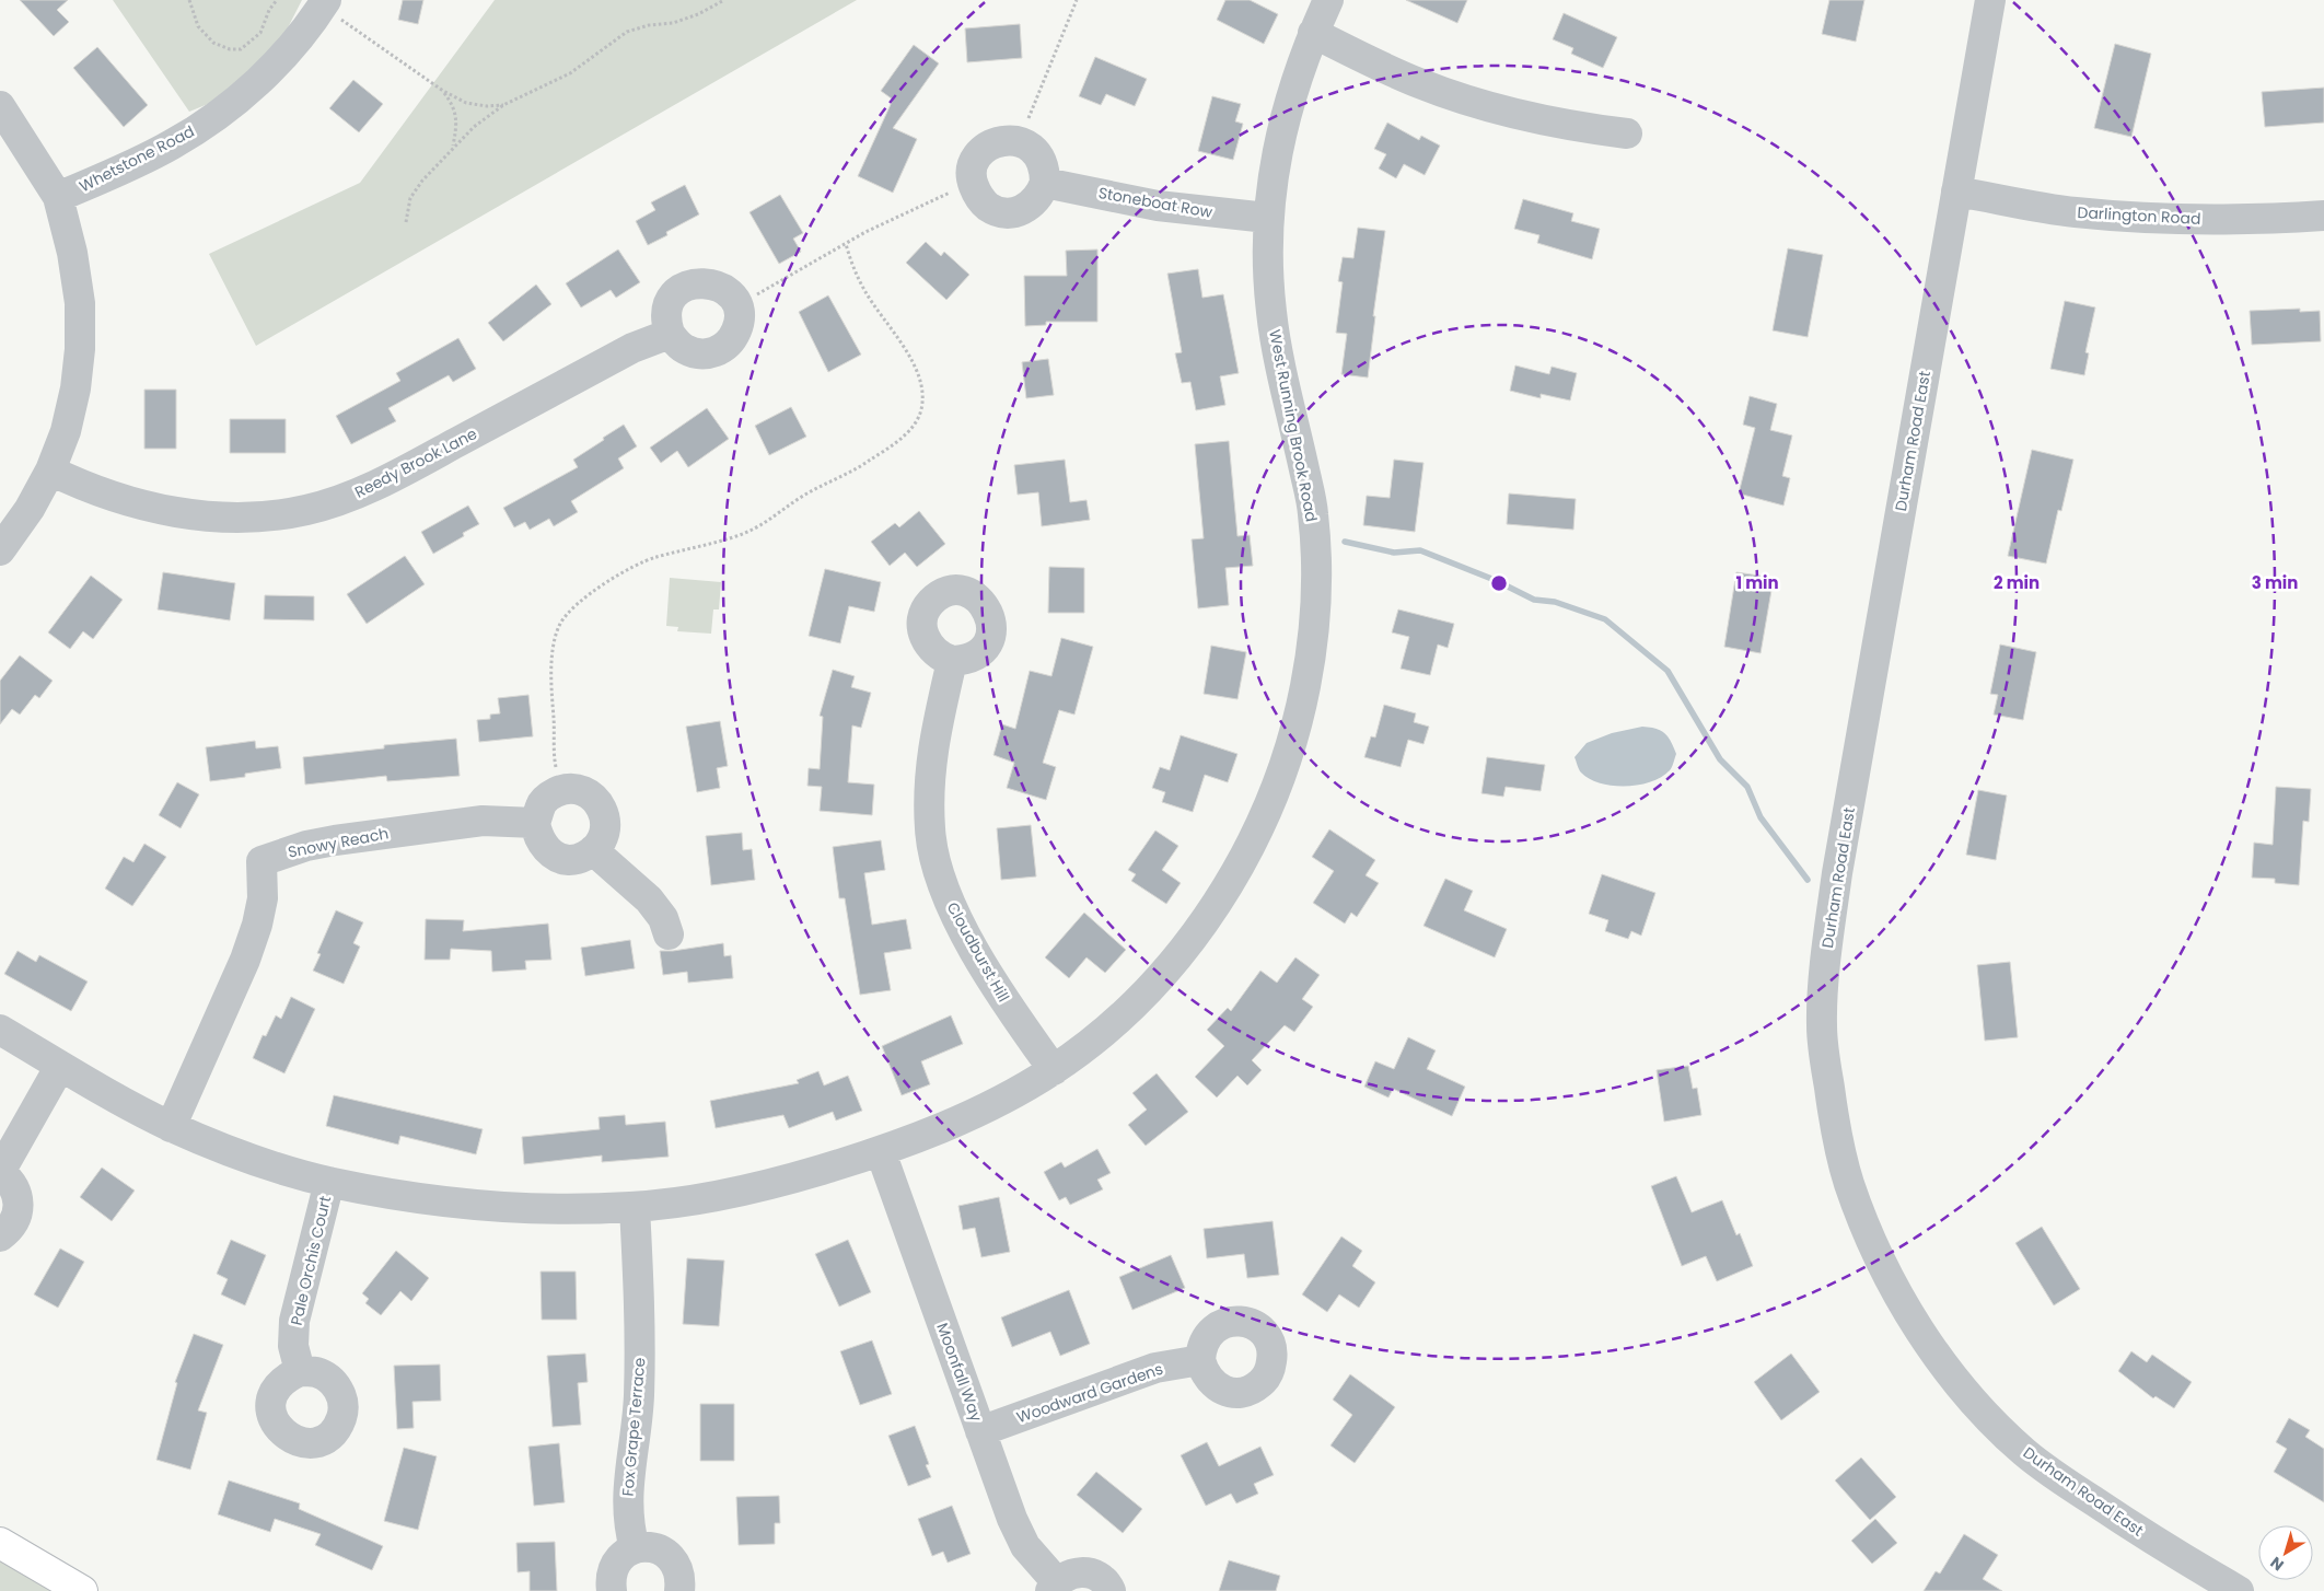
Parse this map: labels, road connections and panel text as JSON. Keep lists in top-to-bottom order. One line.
{"streets":{"street":["Whetstone Road","Stoneboat Row","Darlington Road","West Running Brook Road","Durham Road East","Reedy Brook Lane","Snowy Reach","Cloudburst Hill","Pale Orchis Court","Moonfall Way","Woodward Gardens","Fox Grape Terrace"]},"crossings":[["Stoneboat Row","West Running Brook Road"],["Darlington Road","Durham Road East"],["West Running Brook Road","Snowy Reach"],["West Running Brook Road","Cloudburst Hill"],["West Running Brook Road","Pale Orchis Court"],["West Running Brook Road","Moonfall Way"],["West Running Brook Road","Fox Grape Terrace"],["Moonfall Way","Woodward Gardens"]],"north":"bottom left","rings":["1 min","2 min","3 min"]}
